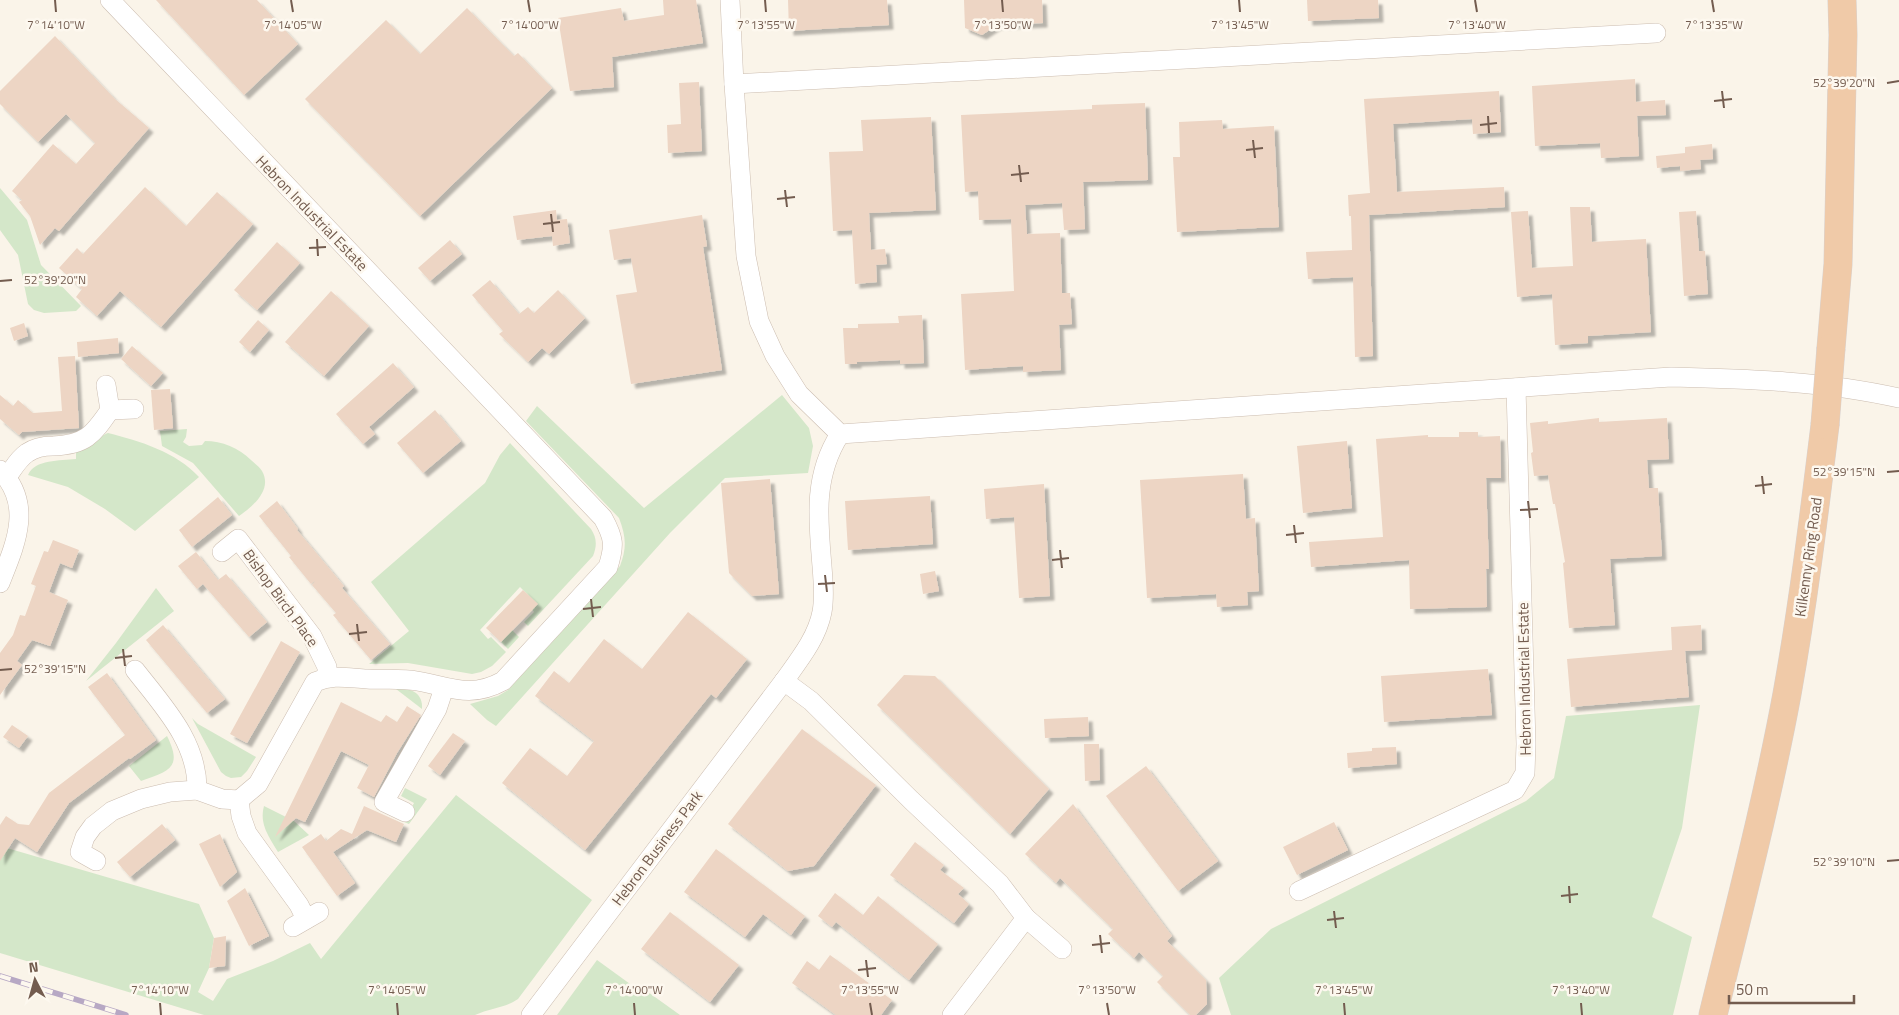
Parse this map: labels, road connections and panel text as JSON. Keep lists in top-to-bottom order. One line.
{"streets":{"highway":["Kilkenny Ring Road"],"street":["Hebron Industrial Estate","Bishop Birch Place","Hebron Business Park"]},"scale_bar":"50 m","north":"top","coordinates":["7°14'10\"W","7°14'05\"W","7°14'00\"W","7°13'55\"W","7°13'50\"W","7°13'45\"W","7°13'40\"W","7°13'35\"W","52°39'20\"N","52°39'15\"N","52°39'10\"N"]}
